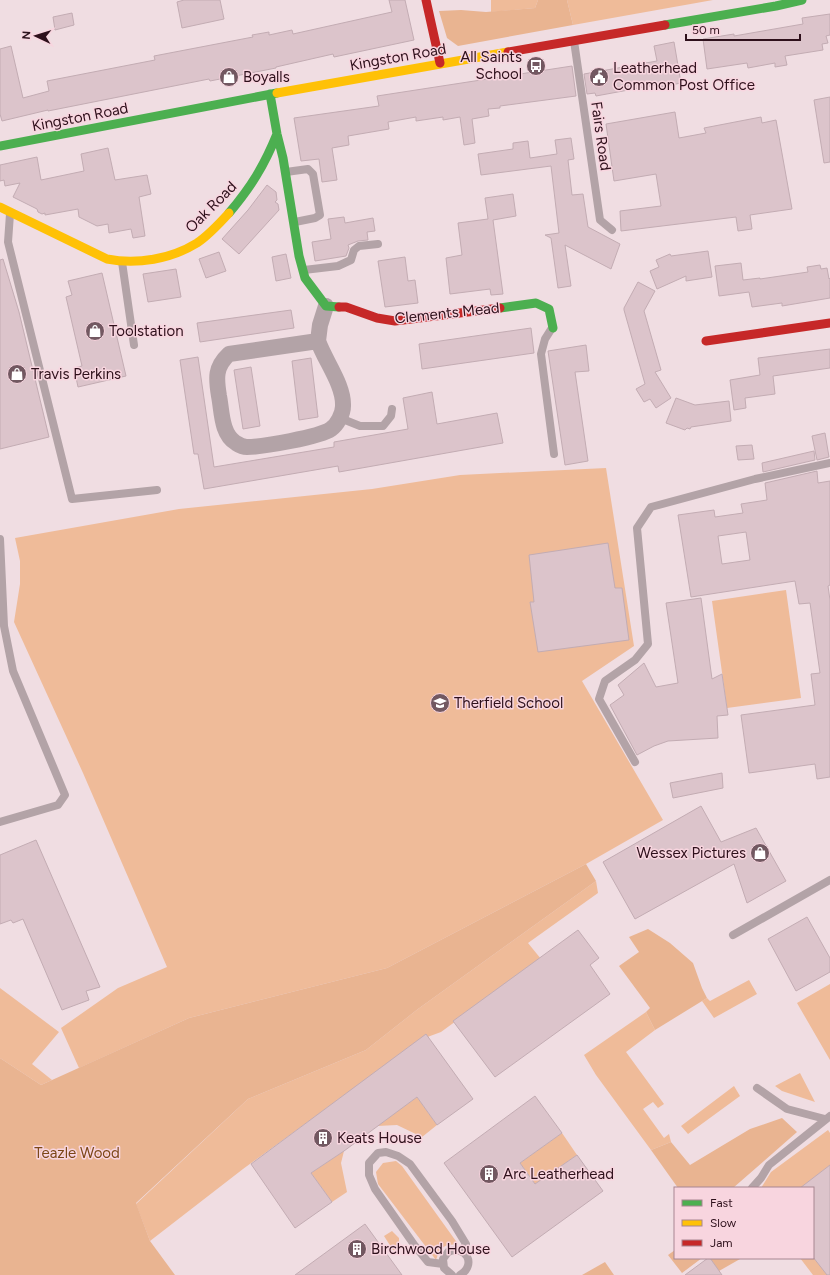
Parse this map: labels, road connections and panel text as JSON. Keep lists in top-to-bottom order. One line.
{"streets":{"street":["Kingston Road","Oak Road","Clements Mead"],"lane":["Fairs Road"]},"crossings":[["Kingston Road","Fairs Road"]],"parks":["Teazle Wood"],"places":{"bus stop":["All Saints School"],"shop":["Boyalls","Toolstation","Travis Perkins","Wessex Pictures"],"public building":["Leatherhead Common Post Office"],"school or university":["Therfield School"],"building":["Keats House","Arc Leatherhead","Birchwood House"]},"legend":["Fast","Slow","Jam"],"scale_bar":"50 m","north":"left"}
